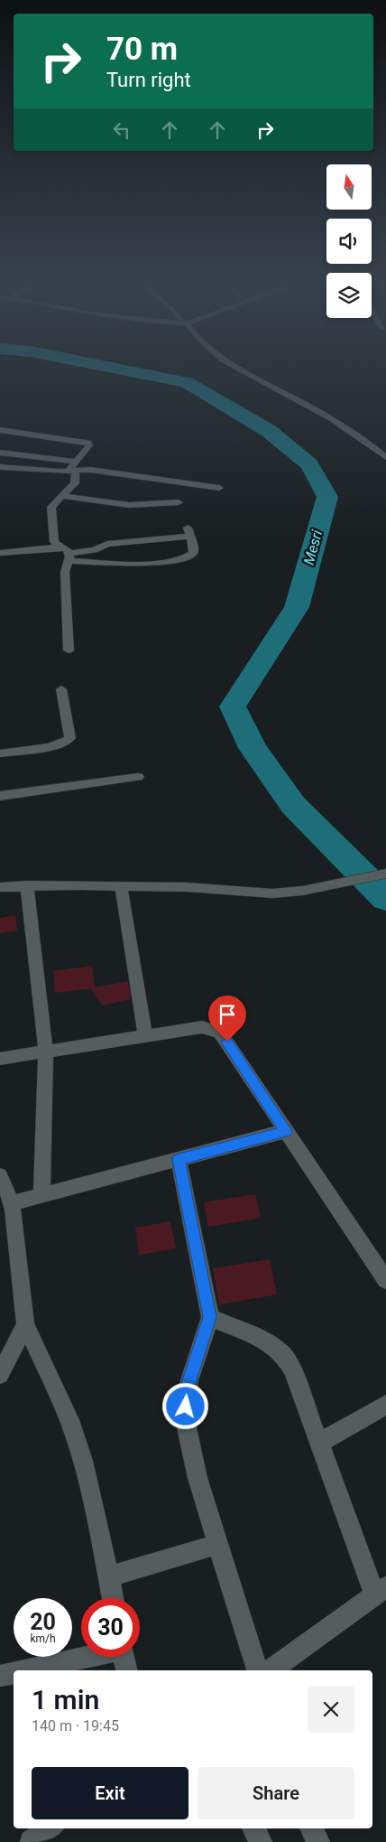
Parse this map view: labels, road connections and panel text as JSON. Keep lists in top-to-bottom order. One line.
{"water":["Mesri"],"north":"top","page":{"turn":["70 m","Turn right"],"speed":"20 km/h","limit":"30","heading":["1 min","140 m · 19:45"],"buttons":["Exit","Share"]}}
